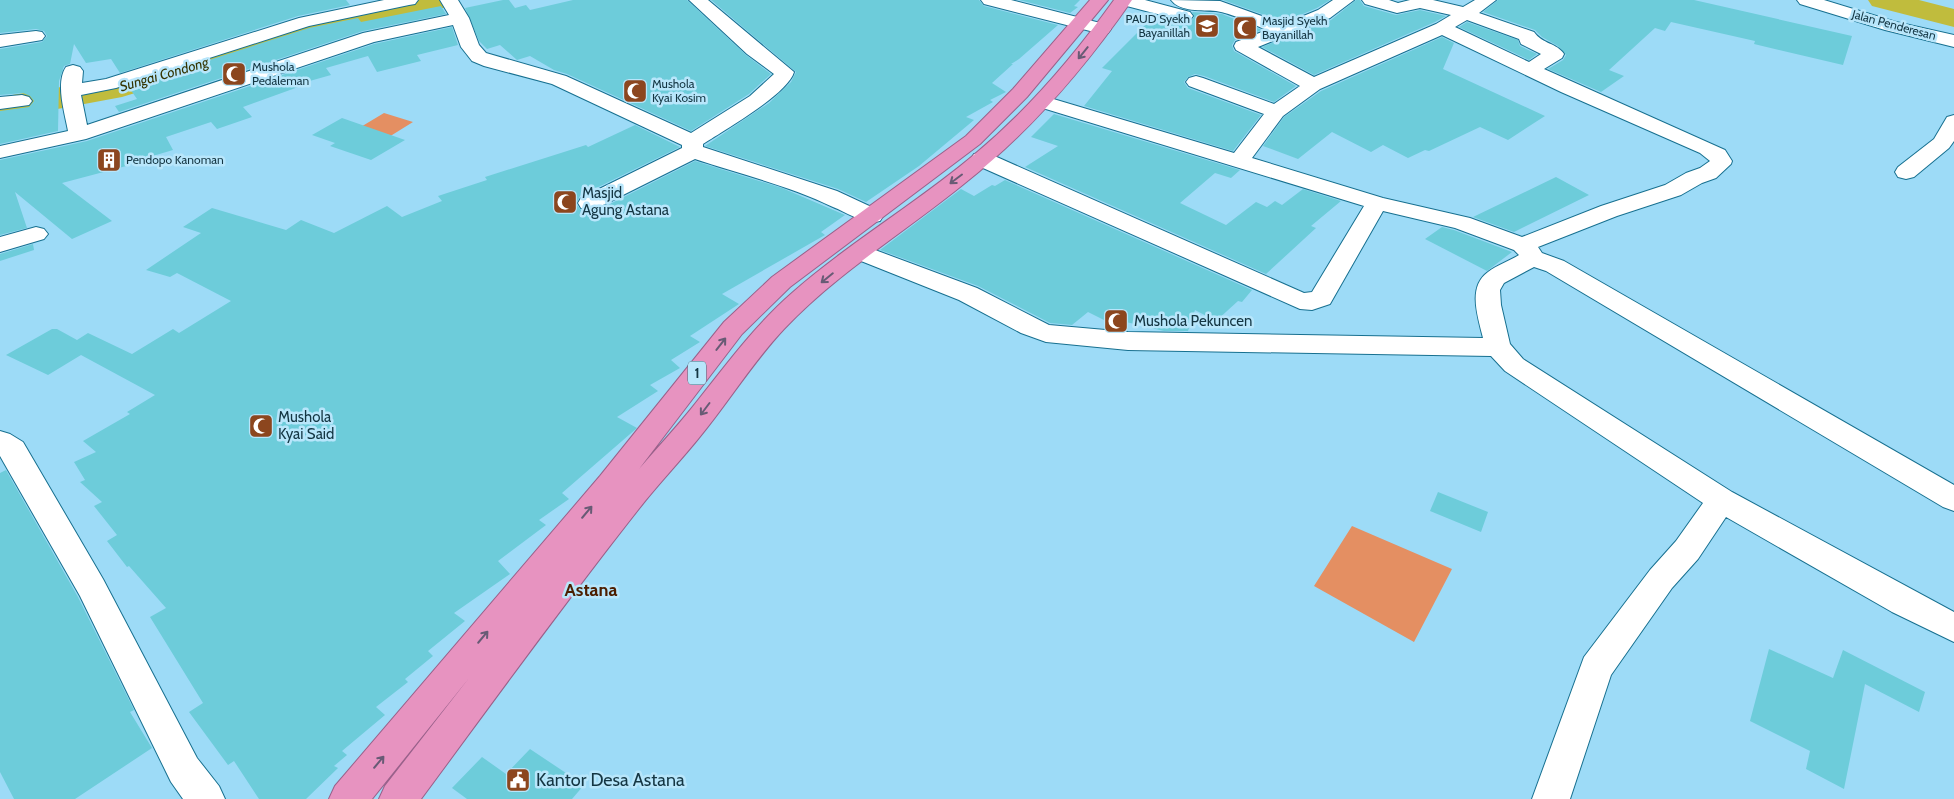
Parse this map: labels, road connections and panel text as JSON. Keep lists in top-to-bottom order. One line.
{"streets":{"highway":["1"],"street":["Jalan Penderesan"]},"districts":["Astana"],"water":["Sungai Condong"],"places":{"school or university":["PAUD Syekh Bayanillah"],"mosque":["Masjid Syekh Bayanillah","Mushola Pedaleman","Mushola Kyai Kosim","Masjid Agung Astana","Mushola Pekuncen","Mushola Kyai Said"],"building":["Pendopo Kanoman"],"public building":["Kantor Desa Astana"]}}
